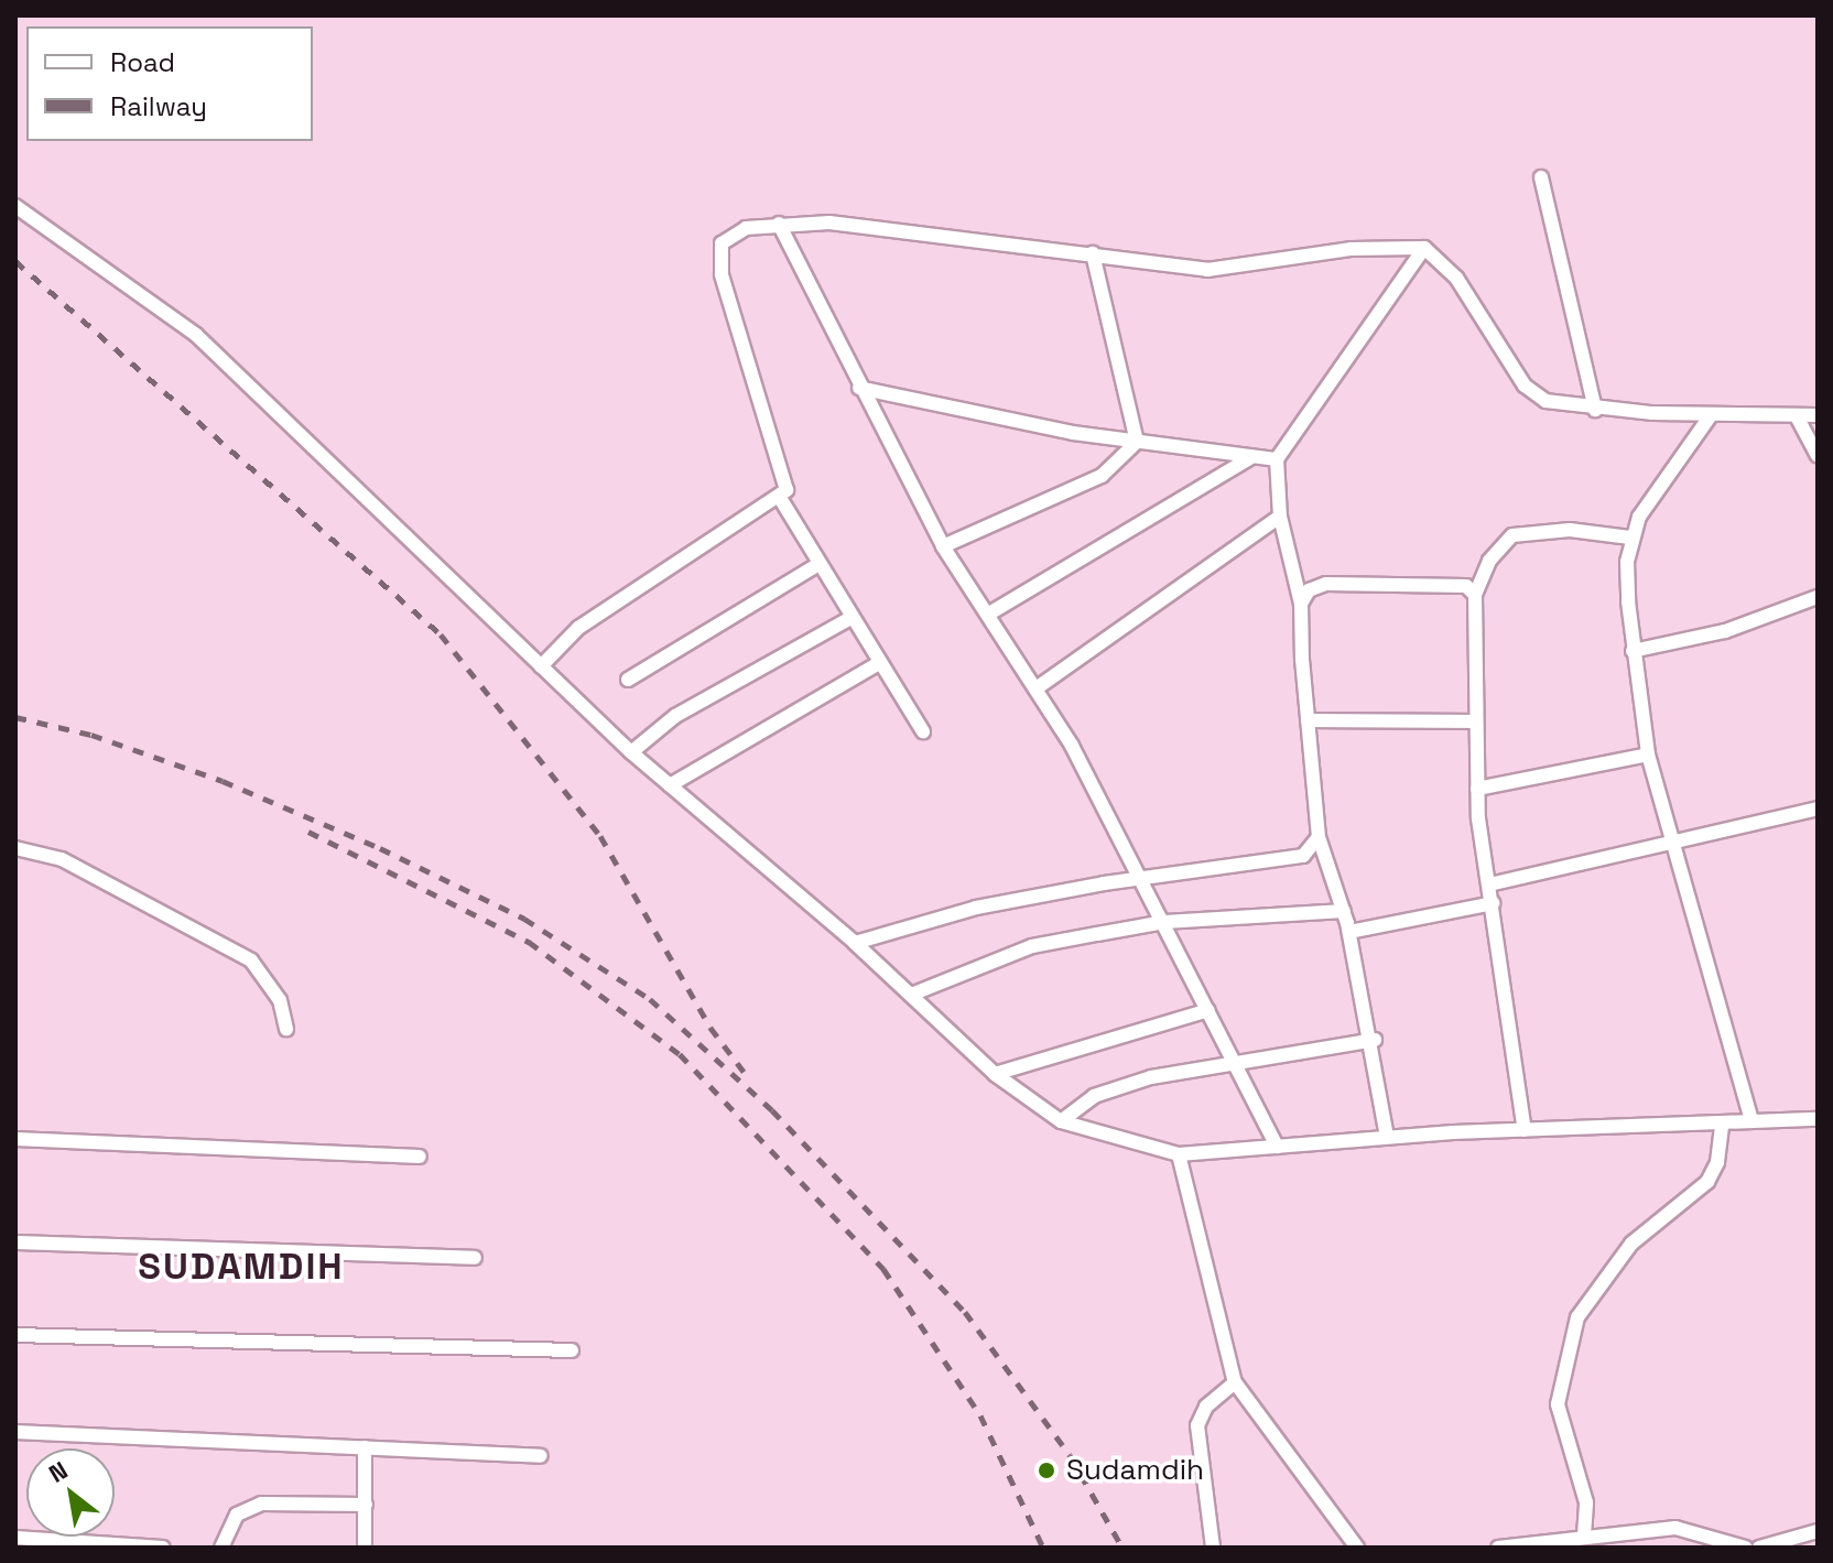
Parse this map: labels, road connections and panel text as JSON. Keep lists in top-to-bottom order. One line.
{"districts":["SUDAMDIH"],"places":["Sudamdih"],"legend":["Road","Railway"],"north":"top left"}
